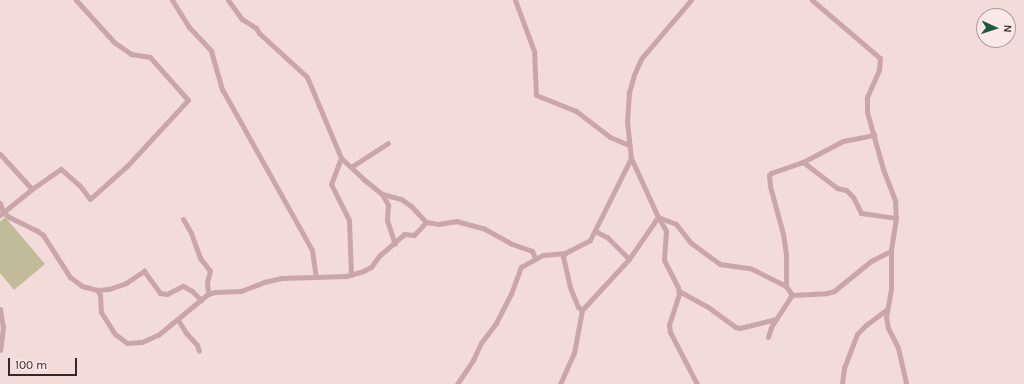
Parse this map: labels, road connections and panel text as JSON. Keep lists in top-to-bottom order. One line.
{"scale_bar":"100 m","north":"right"}
